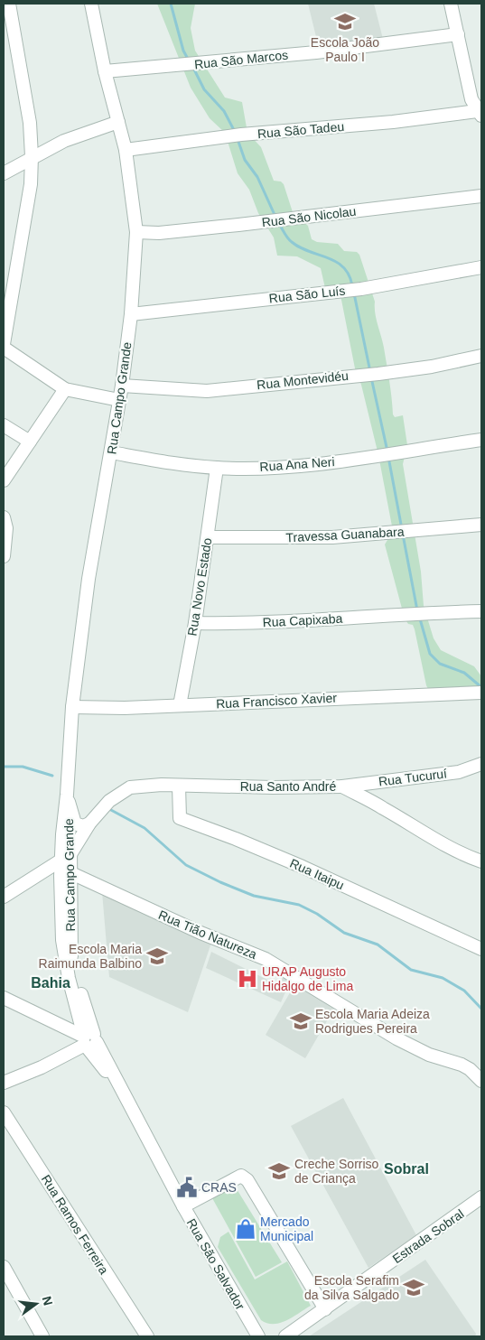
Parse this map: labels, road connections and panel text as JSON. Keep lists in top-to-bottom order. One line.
{"streets":{"street":["Rua São Marcos","Rua São Tadeu","Rua São Nicolau","Rua São Luís","Rua Montevidéu","Rua Campo Grande","Rua Ana Neri","Travessa Guanabara","Rua Novo Estado","Rua Capixaba","Rua Francisco Xavier","Rua Tucuruí","Rua Santo André","Rua Itaipu","Rua Tião Natureza","Rua Ramos Ferreira","Estrada Sobral","Rua São Salvador"]},"crossings":[["Rua São Marcos","Rua Campo Grande"],["Rua São Tadeu","Rua Campo Grande"],["Rua São Nicolau","Rua Campo Grande"],["Rua São Luís","Rua Campo Grande"],["Rua Montevidéu","Rua Campo Grande"],["Rua Campo Grande","Rua Ana Neri"],["Rua Campo Grande","Rua Francisco Xavier"],["Rua Campo Grande","Rua Santo André"],["Rua Campo Grande","Rua Tião Natureza"],["Rua Campo Grande","Rua São Salvador"],["Rua Ana Neri","Rua Novo Estado"],["Travessa Guanabara","Rua Novo Estado"],["Rua Novo Estado","Rua Capixaba"],["Rua Novo Estado","Rua Francisco Xavier"],["Rua Tucuruí","Rua Santo André"],["Rua Santo André","Rua Itaipu"]],"districts":["Bahia","Sobral"],"places":{"school or university":["Escola João Paulo I","Escola Maria Raimunda Balbino","Escola Maria Adeiza Rodrigues Pereira","Creche Sorriso de Criança","Escola Serafim da Silva Salgado"],"hospital":["URAP Augusto Hidalgo de Lima"],"public building":["CRAS"],"shop":["Mercado Municipal"]},"north":"right"}
